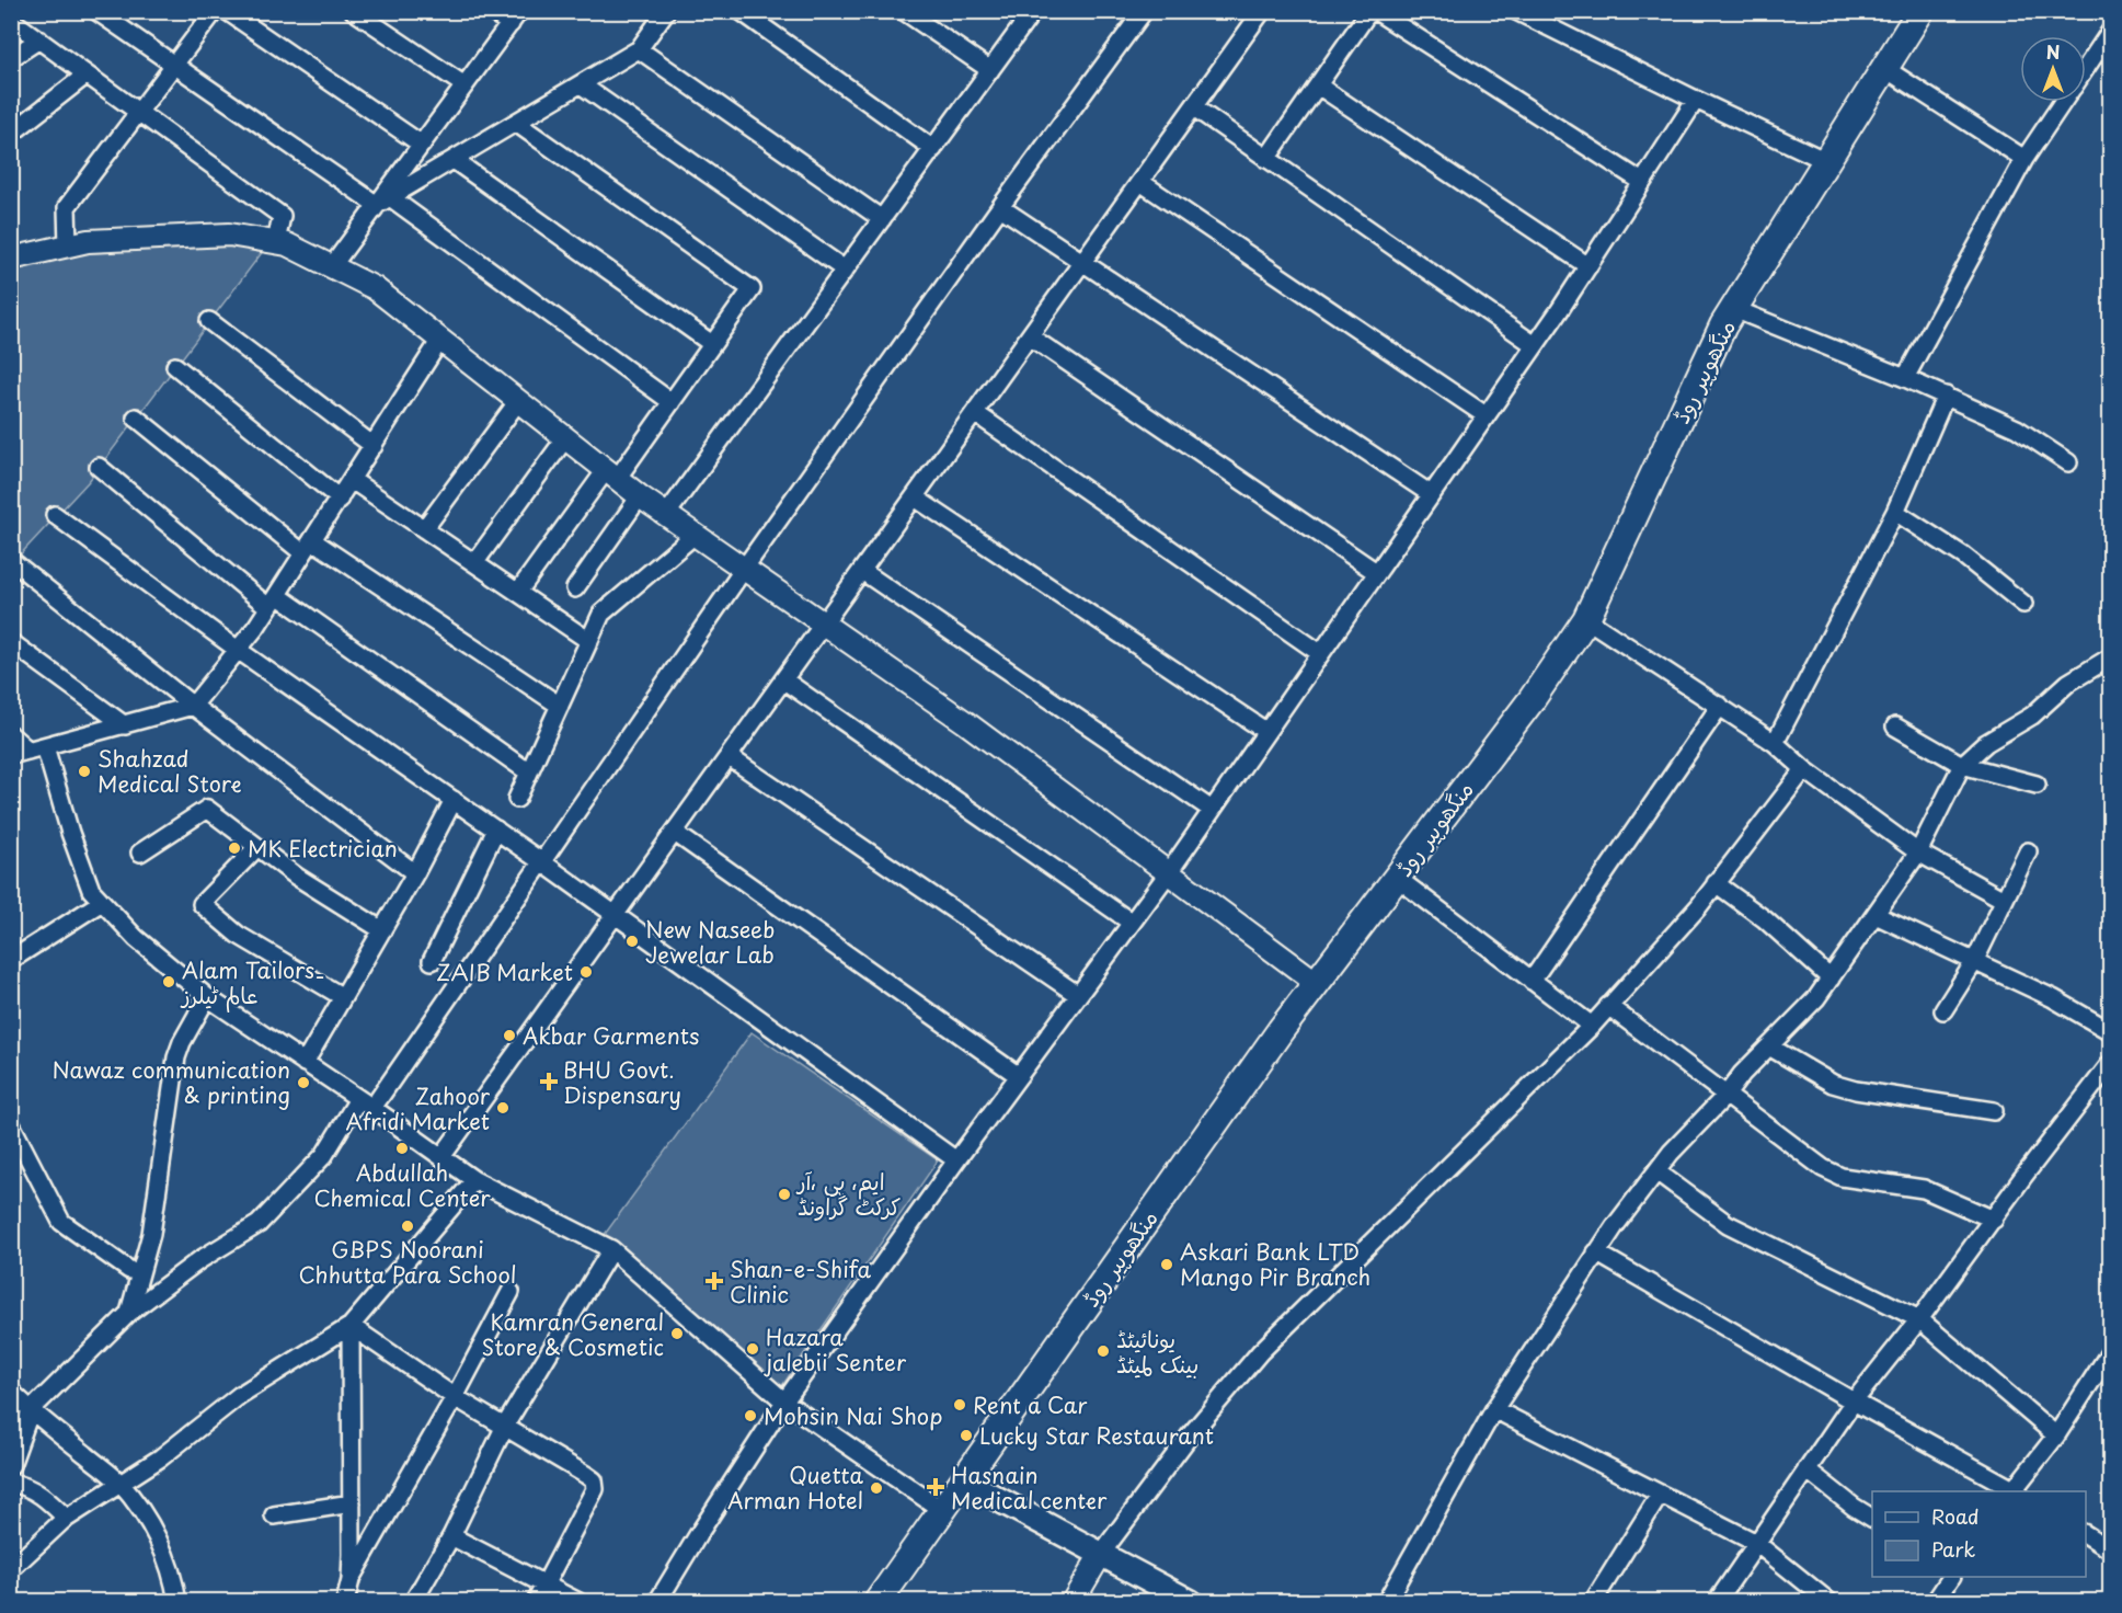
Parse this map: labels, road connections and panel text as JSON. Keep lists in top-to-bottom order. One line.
{"streets":{"main road":["منگھوپیر روڈ"]},"places":{"other":["Shahzad Medical Store","MK Electrician","New Naseeb Jewelar Lab","ZAIB Market","Alam Tailors۔ عالم ٹیلرز","Akbar Garments","Nawaz communication & printing","Zahoor Afridi Market","Abdullah Chemical Center","ایم، پی ،آر کرکٹ گراونڈ","GBPS Noorani Chhutta Para School","Askari Bank LTD Mango Pir Branch","Kamran General Store & Cosmetic","Hazara jalebii Senter","یونائیٹڈ بینک لمیٹڈ","Rent a Car","Mohsin Nai Shop","Lucky Star Restaurant","Quetta Arman Hotel"],"health":["BHU Govt. Dispensary","Shan-e-Shifa Clinic","Hasnain Medical center"]},"legend":["Road","Park"],"north":"top"}
